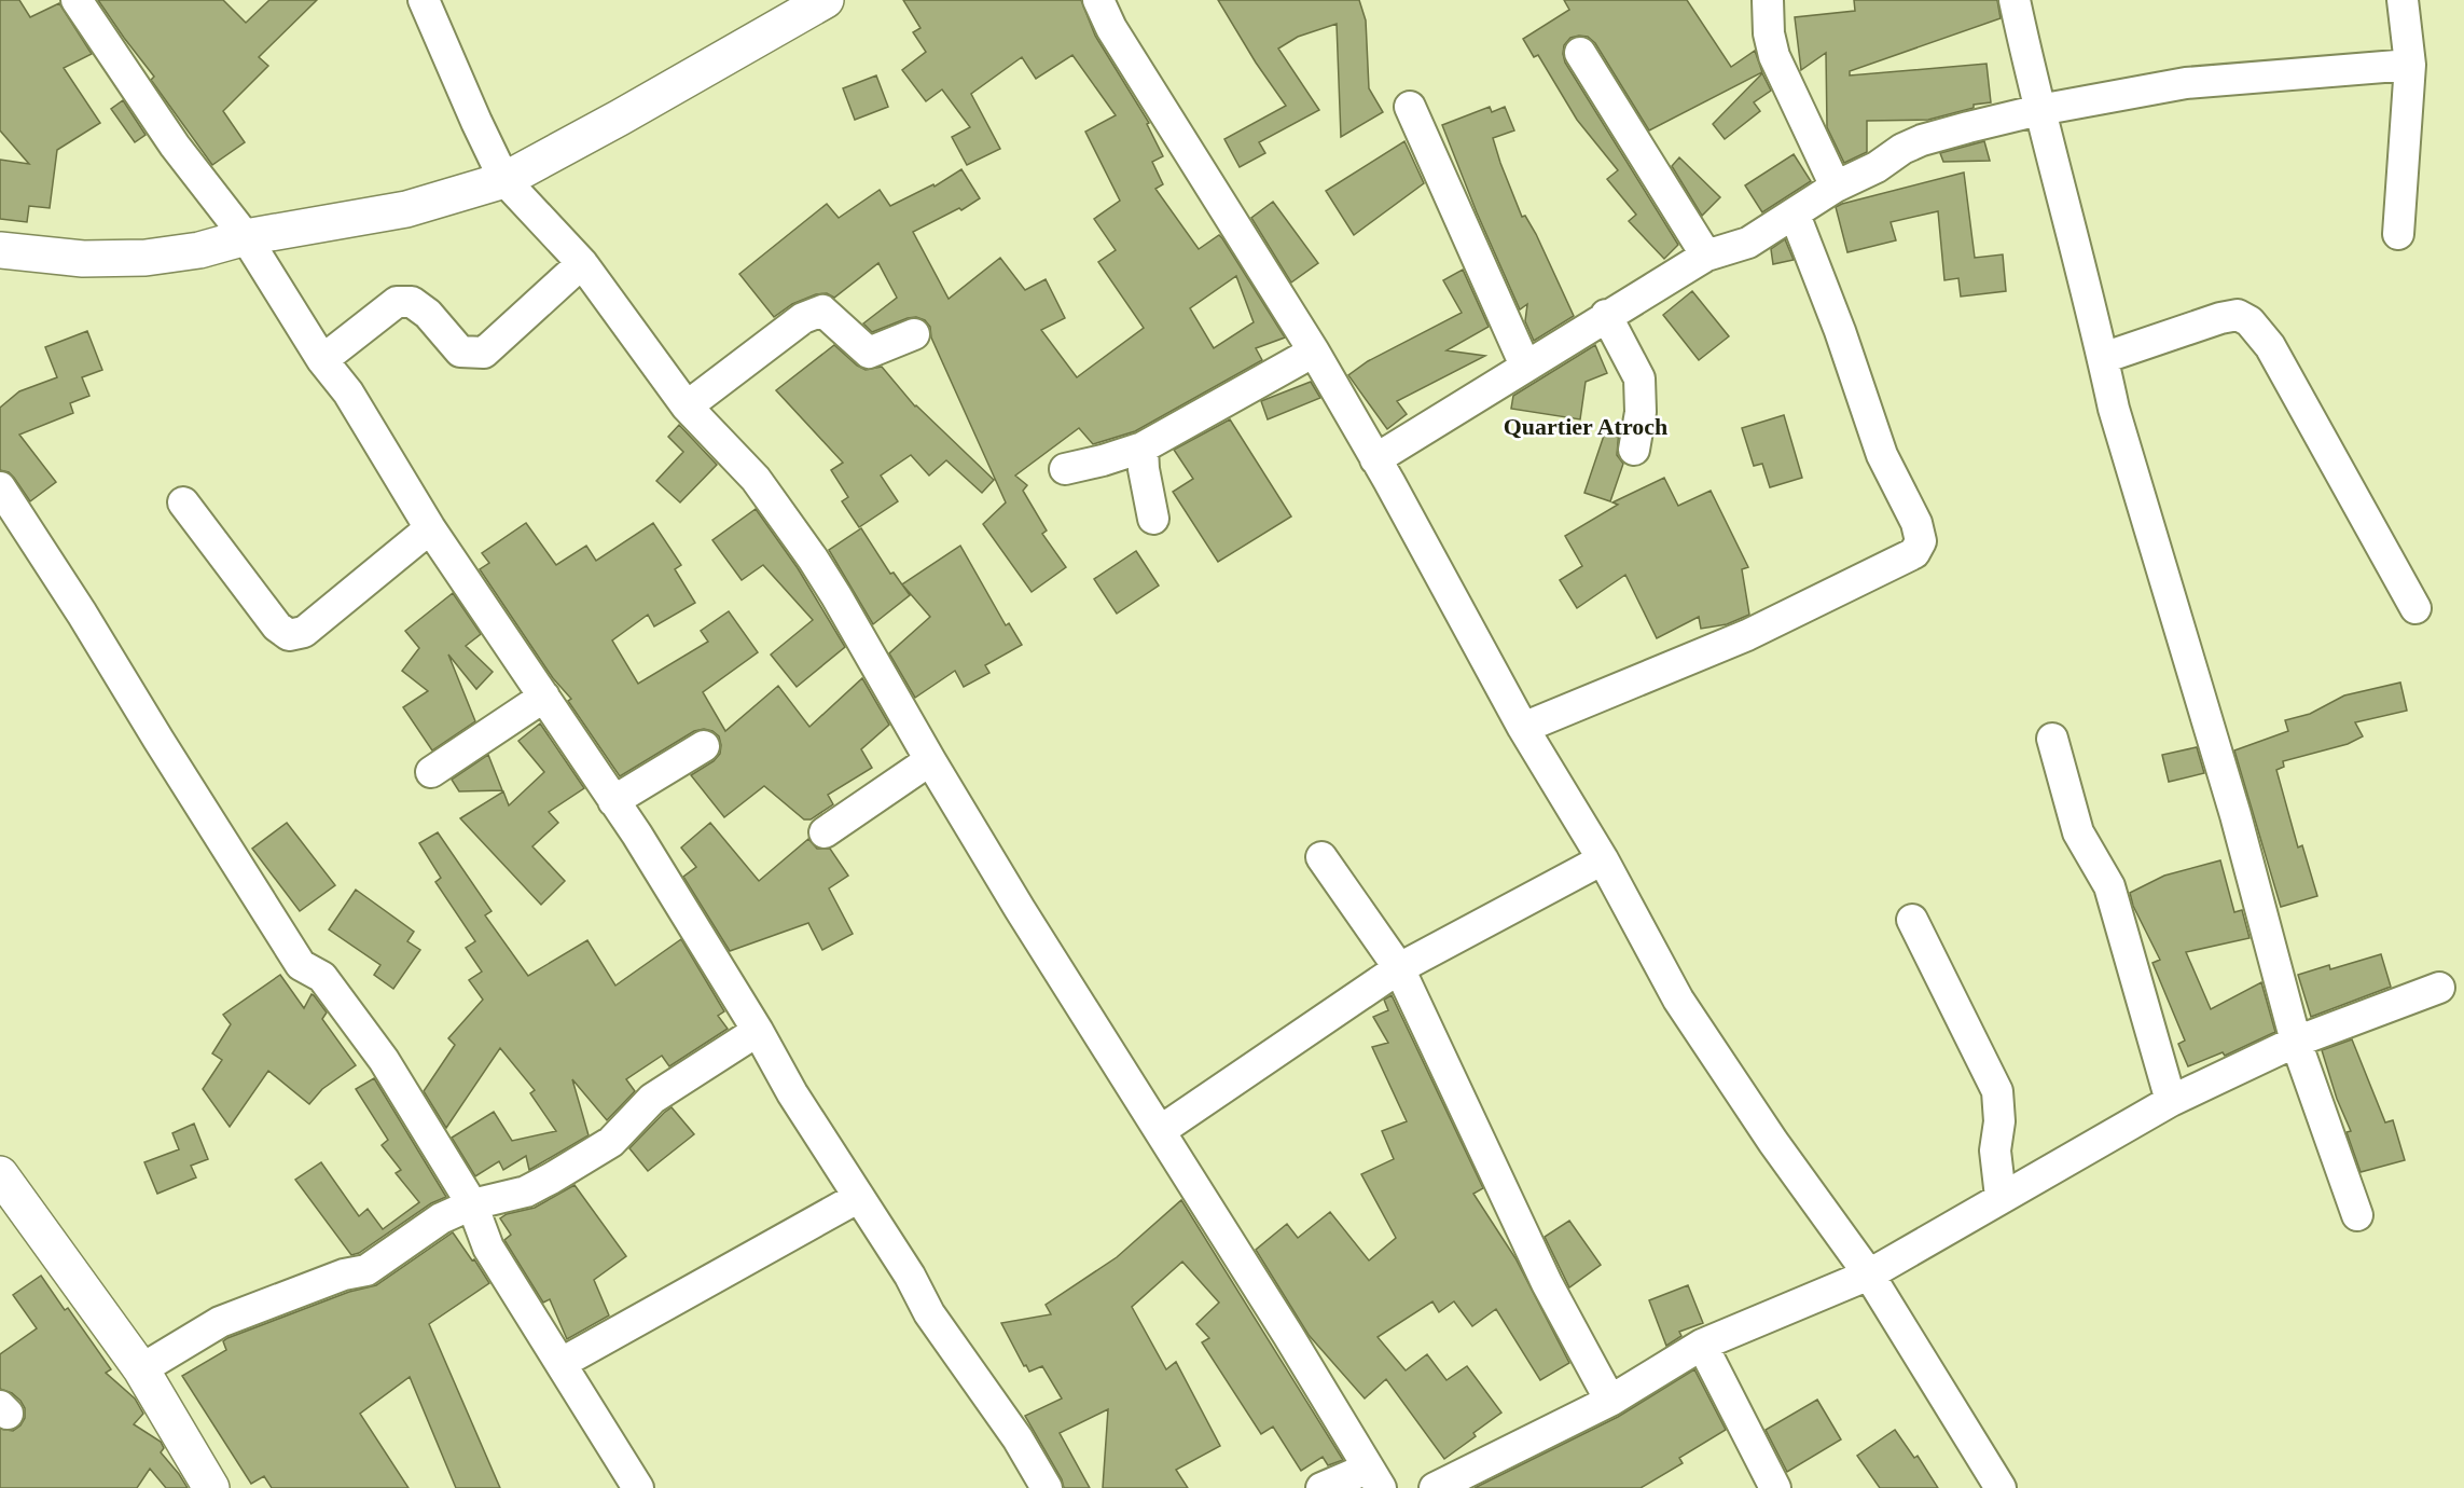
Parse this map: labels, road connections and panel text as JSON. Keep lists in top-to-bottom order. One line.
{"districts":["Quartier Atroch"]}
